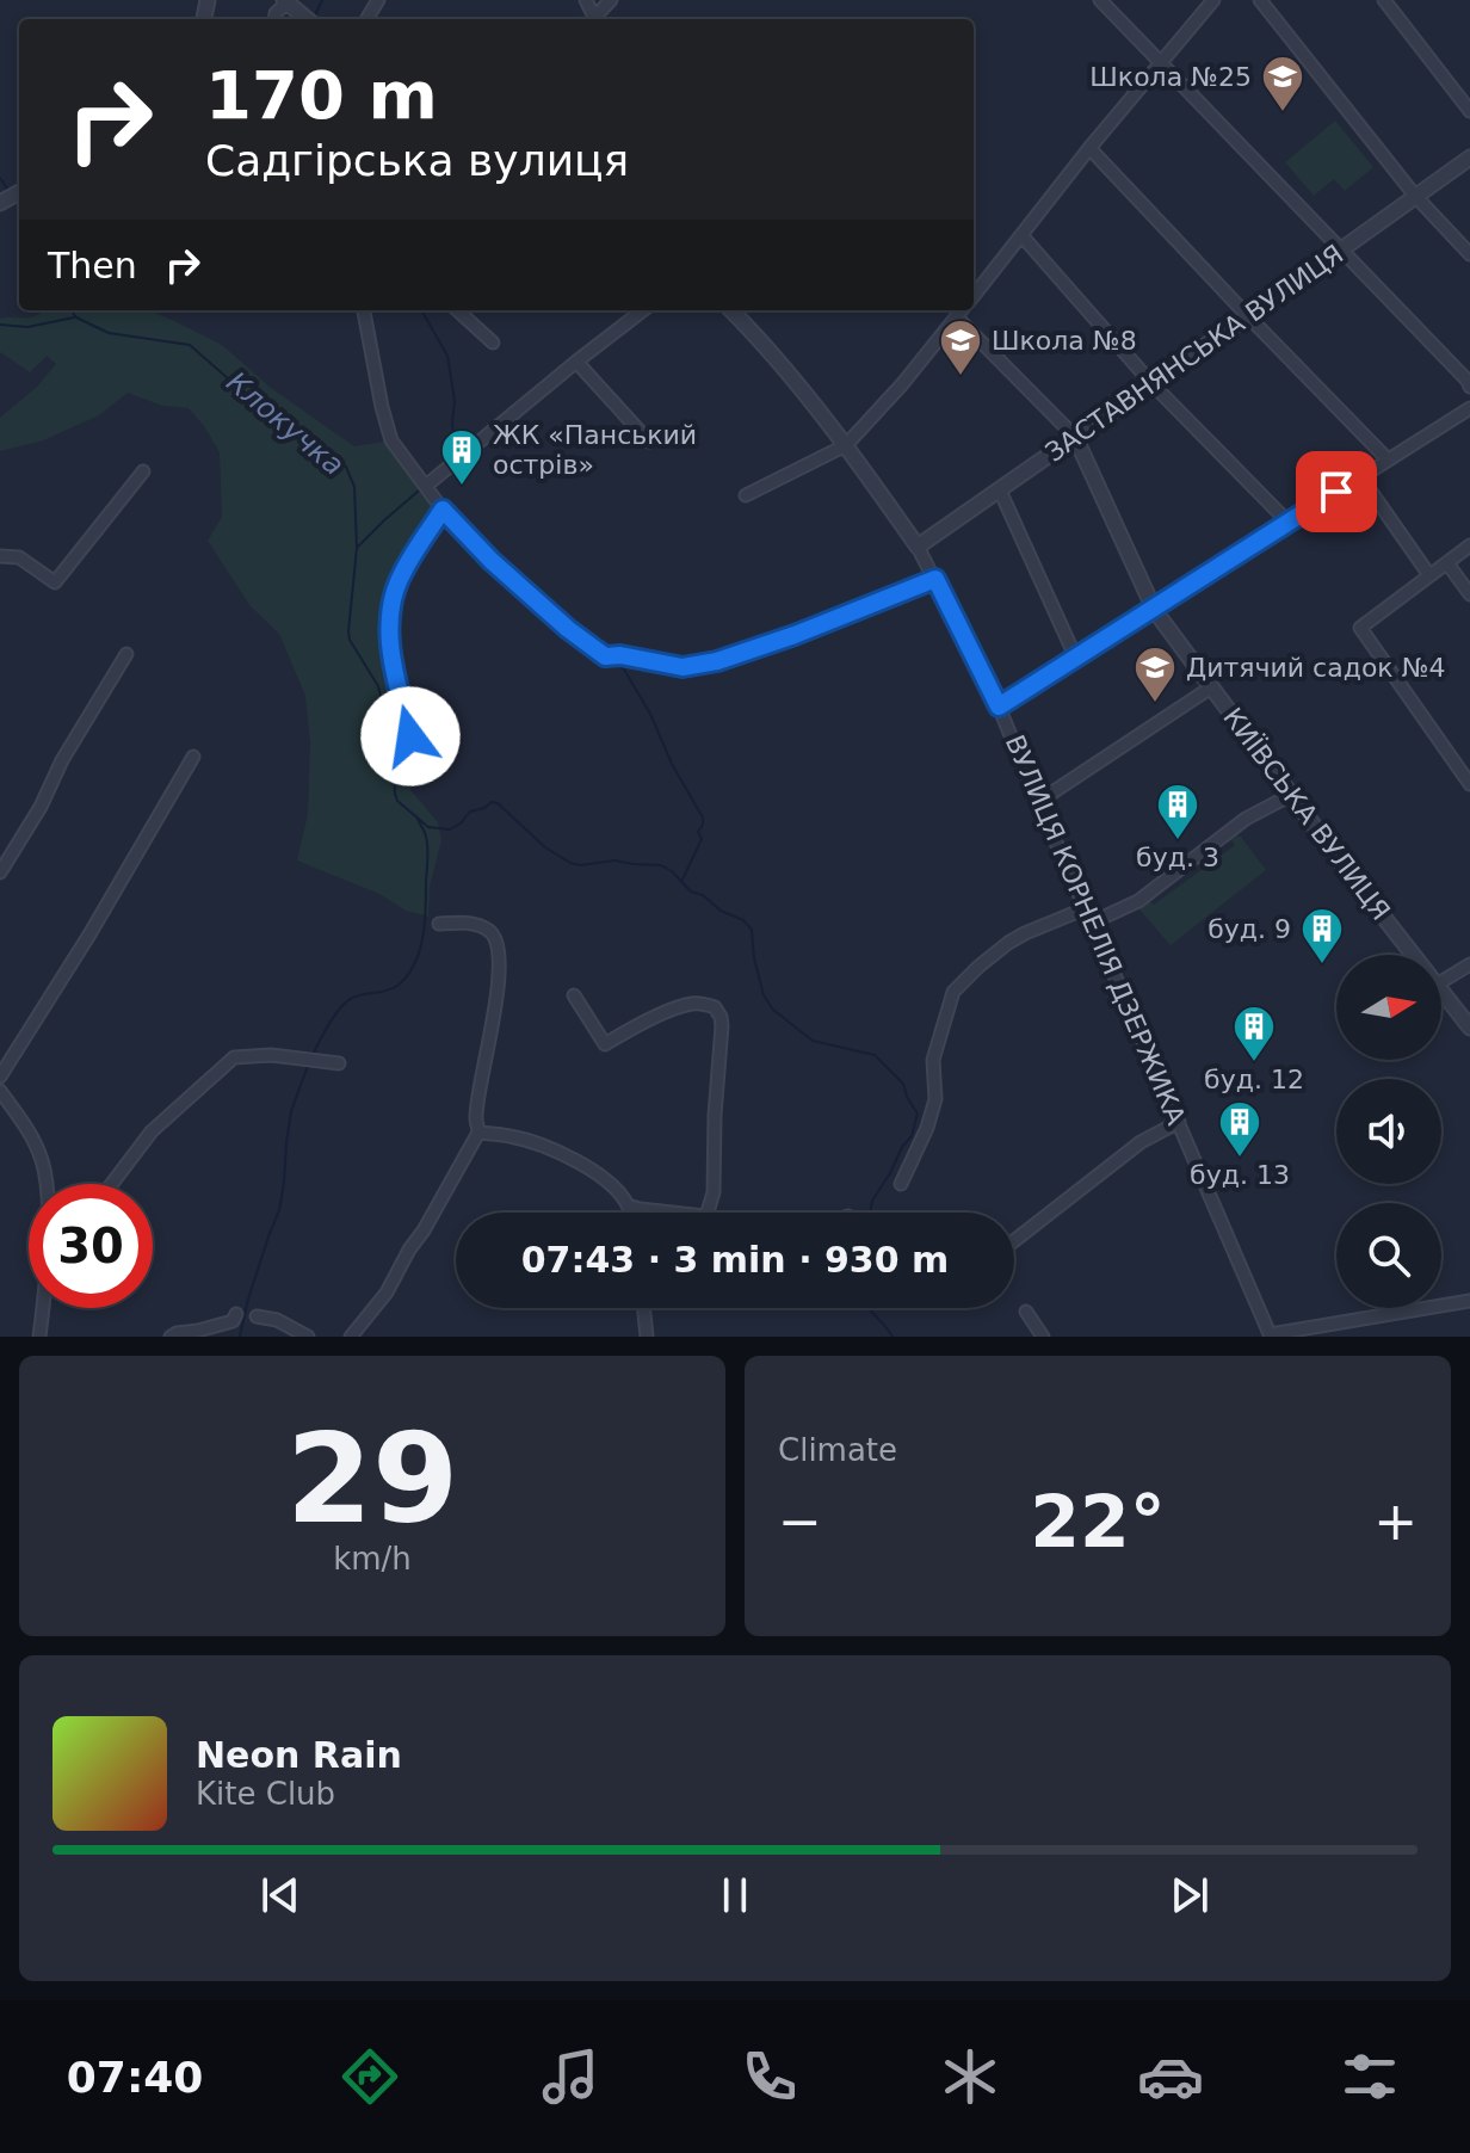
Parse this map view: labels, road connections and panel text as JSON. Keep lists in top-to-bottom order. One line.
{"streets":{"street":["ЗАСТАВНЯНСЬКА ВУЛИЦЯ","КИЇВСЬКА ВУЛИЦЯ","ВУЛИЦЯ КОРНЕЛІЯ ДЗЕРЖИКА"]},"crossings":[["ЗАСТАВНЯНСЬКА ВУЛИЦЯ","КИЇВСЬКА ВУЛИЦЯ"],["ЗАСТАВНЯНСЬКА ВУЛИЦЯ","ВУЛИЦЯ КОРНЕЛІЯ ДЗЕРЖИКА"]],"water":["Клокучка"],"places":{"school or university":["Школа №25","Школа №8","Дитячий садок №4"],"building":["ЖК «Панський острів»","буд. 3","буд. 9","буд. 12","буд. 13"]},"north":"right","page":{"turn":["170 m","Садгірська вулиця"],"then":"Then","limit":"30","trip":"07:43 · 3 min · 930 m","tile":[["29","km/h"],"Climate"],"heat":["−","22°","+"],"song":["Neon Rain","Kite Club"],"tabs":"07:40"}}
